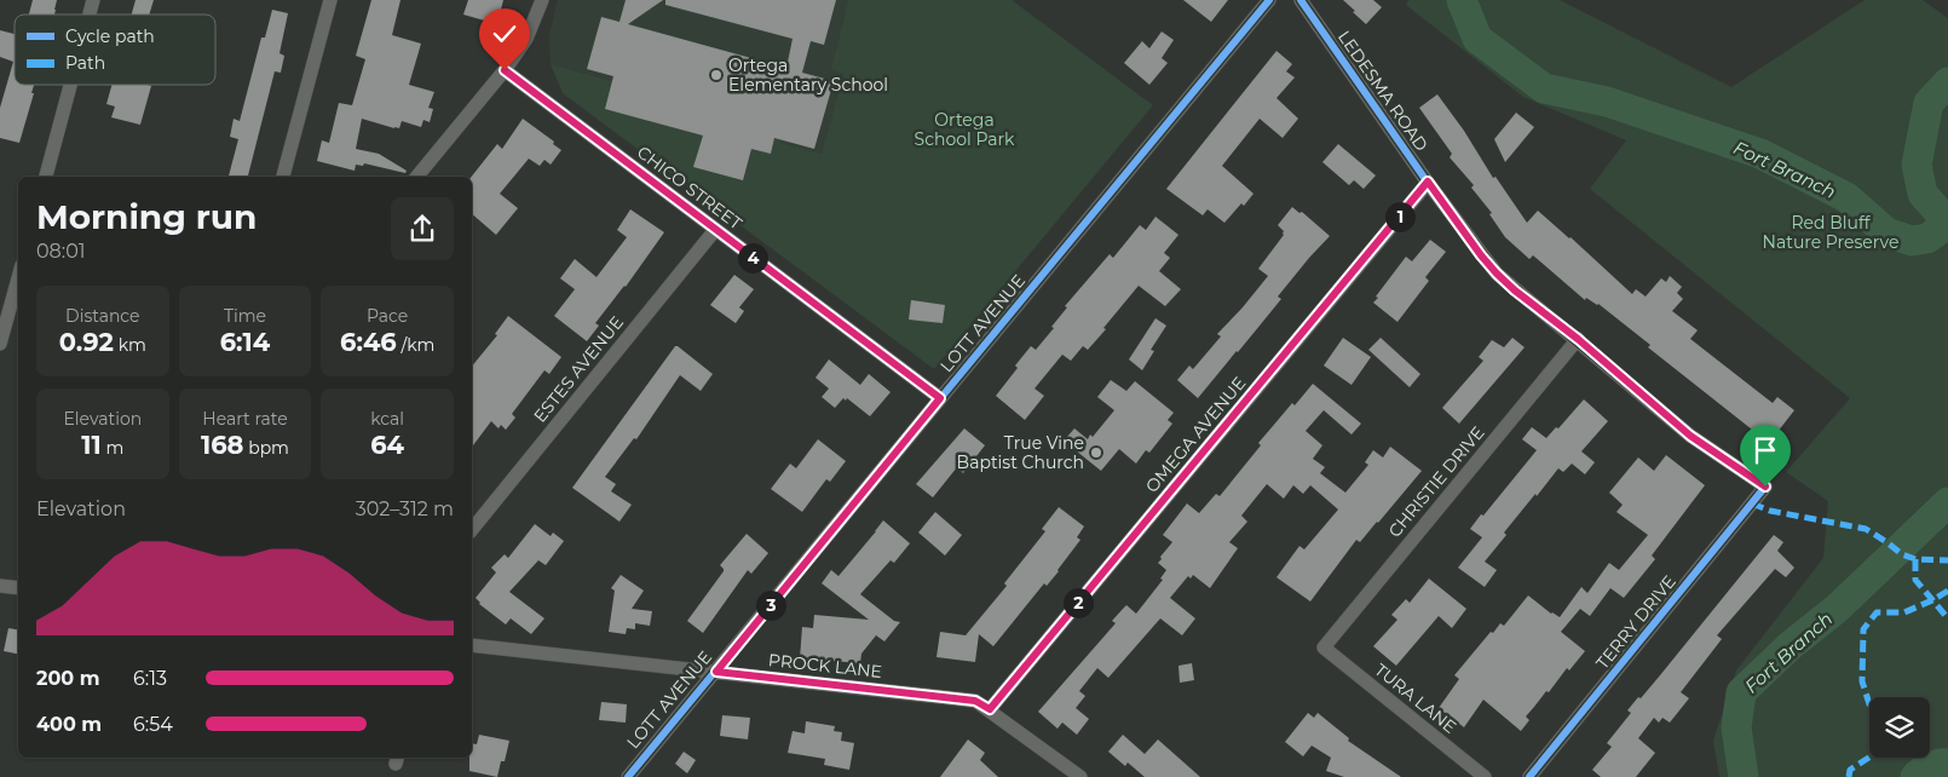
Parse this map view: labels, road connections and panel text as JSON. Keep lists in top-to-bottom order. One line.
{"streets":{"street":["LEDESMA ROAD","CHICO STREET","LOTT AVENUE","ESTES AVENUE","OMEGA AVENUE","CHRISTIE DRIVE","TERRY DRIVE","PROCK LANE","TURA LANE"]},"crossings":[["LEDESMA ROAD","OMEGA AVENUE"],["LEDESMA ROAD","CHRISTIE DRIVE"],["LEDESMA ROAD","TERRY DRIVE"],["CHICO STREET","LOTT AVENUE"],["CHICO STREET","ESTES AVENUE"],["LOTT AVENUE","PROCK LANE"],["OMEGA AVENUE","PROCK LANE"],["CHRISTIE DRIVE","TURA LANE"]],"water":["Fort Branch"],"parks":["Ortega School Park","Red Bluff Nature Preserve"],"places":["Ortega Elementary School","True Vine Baptist Church"],"legend":["Cycle path","Path"],"page":{"heading":["Morning run","08:01"],"pins":["1","4","2","3"],"stats":[["Distance","0.92 km"],["Time","6:14"],["Pace","6:46 /km"],["Elevation","11 m"],["Heart rate","168 bpm"],["kcal","64"]],"chart":["Elevation","302–312 m"],"list":[{"name":"200 m","note":"6:13"},{"name":"400 m","note":"6:54"}]}}
